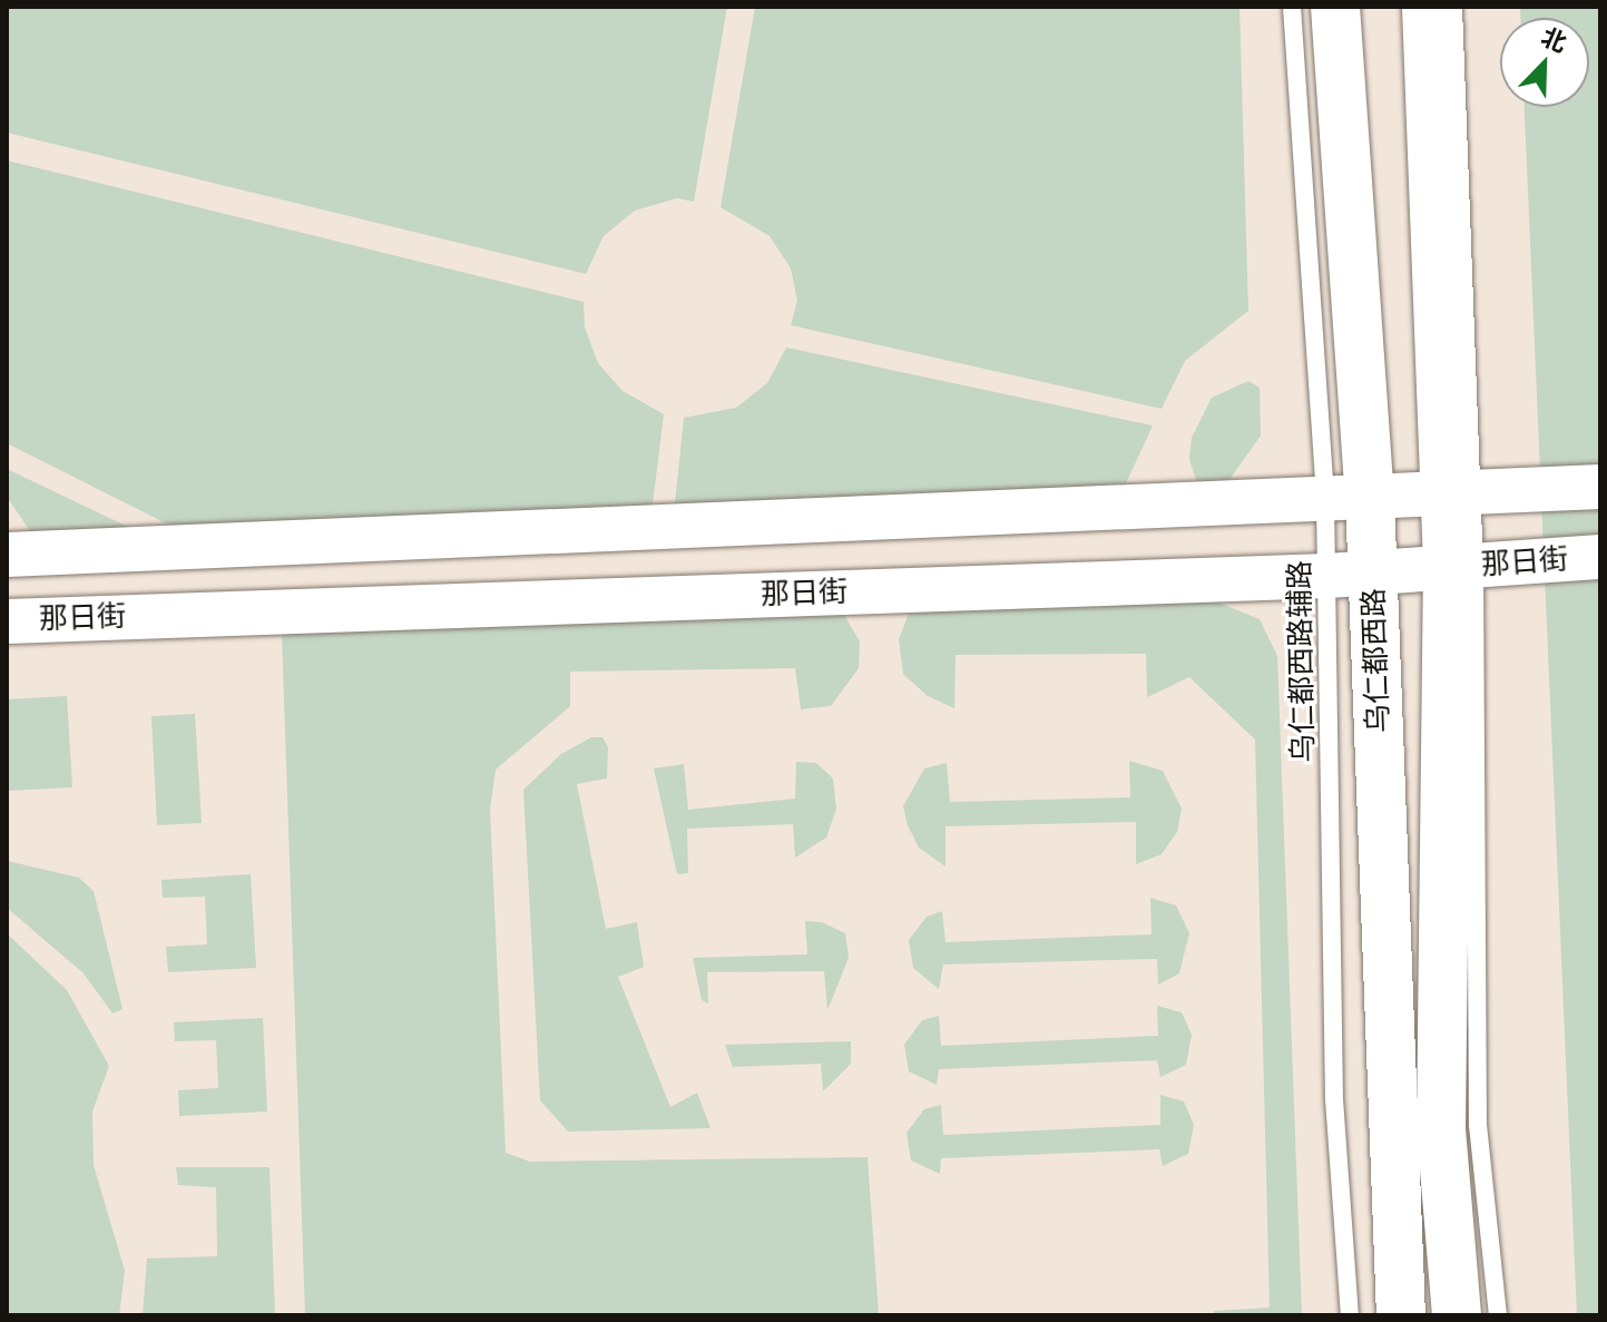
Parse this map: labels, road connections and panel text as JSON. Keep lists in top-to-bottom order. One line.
{"streets":{"main road":["乌仁都西路"],"street":["那日街"],"lane":["乌仁都西路辅路"]},"crossings":[["那日街","乌仁都西路"],["那日街","乌仁都西路辅路"],["乌仁都西路","乌仁都西路辅路"]],"north":"top right"}
